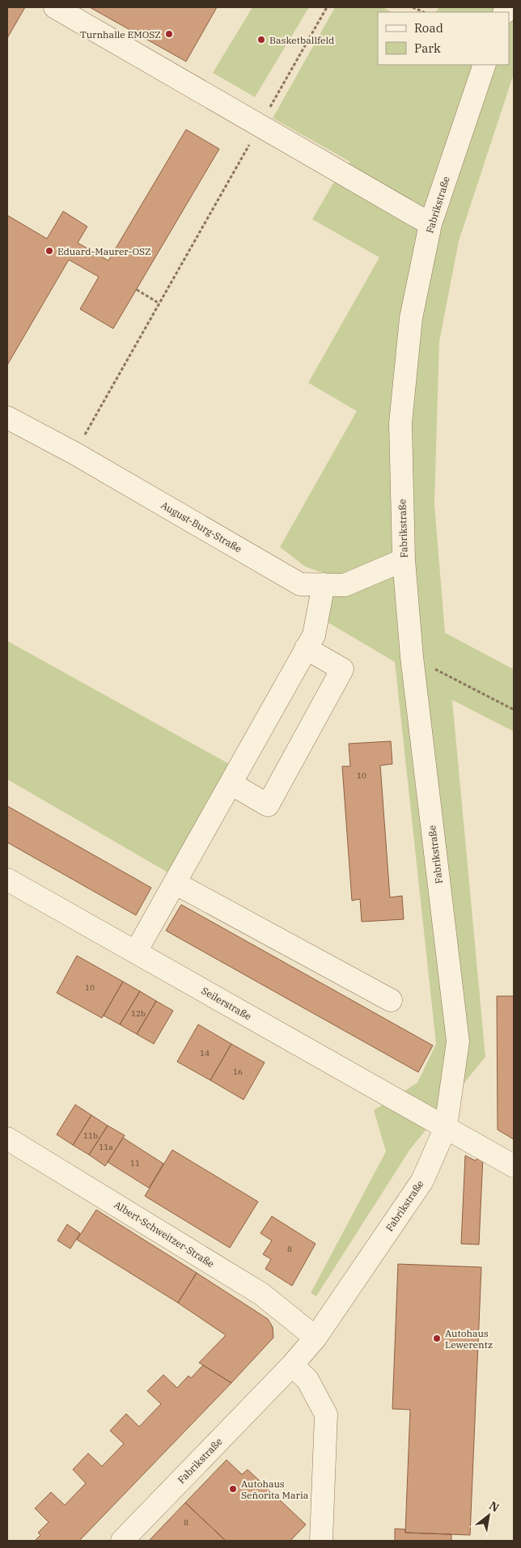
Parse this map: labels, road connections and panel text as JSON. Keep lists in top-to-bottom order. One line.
{"streets":{"street":["Fabrikstraße","August-Burg-Straße","Seilerstraße","Albert-Schweitzer-Straße"]},"crossings":[["Fabrikstraße","August-Burg-Straße"],["Fabrikstraße","Seilerstraße"],["Fabrikstraße","Albert-Schweitzer-Straße"]],"places":["Turnhalle EMOSZ","Basketballfeld","Eduard-Maurer-OSZ","Autohaus Lewerentz","Autohaus Señorita Maria"],"house_numbers":["10","10","12b","14","16","11b","11a","11","8","8"],"legend":["Road","Park"],"north":"top right"}
